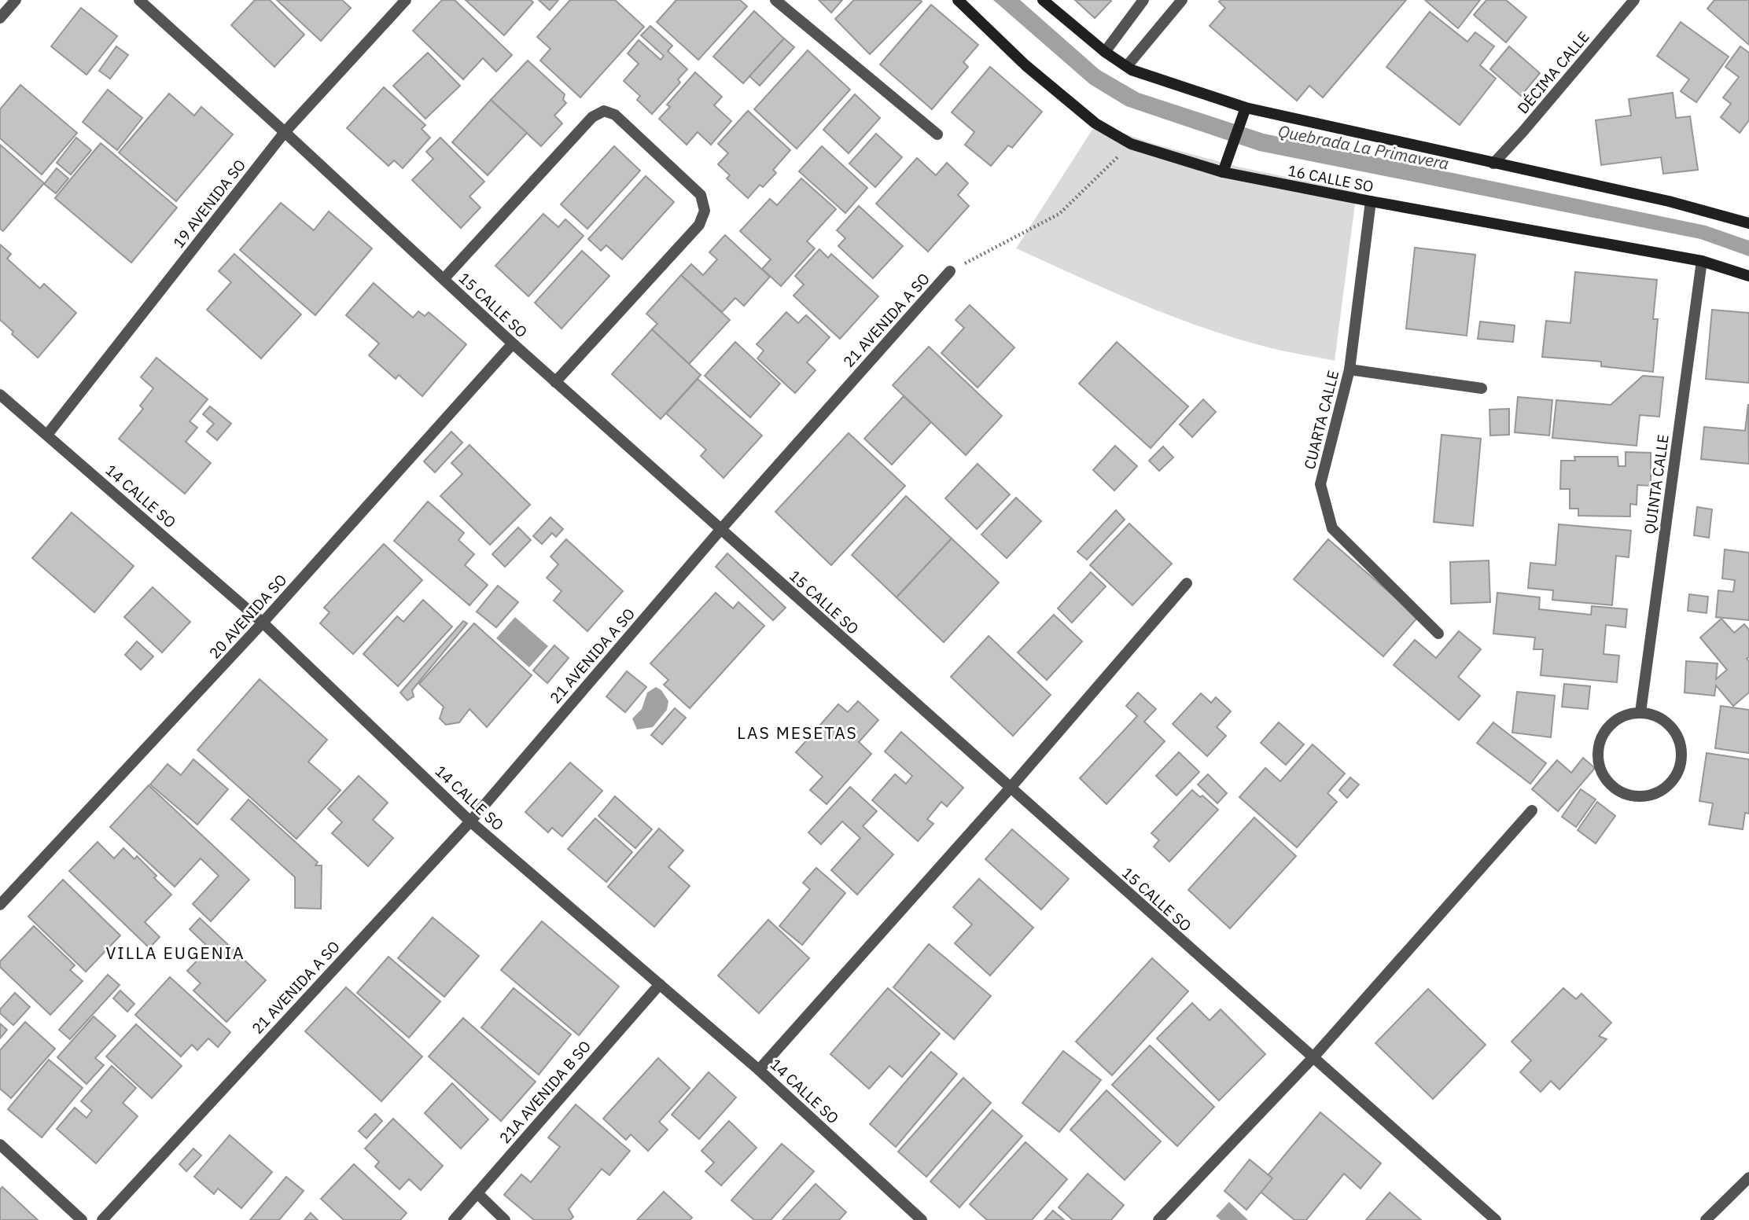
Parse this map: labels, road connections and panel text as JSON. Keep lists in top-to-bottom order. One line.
{"streets":{"street":["DÉCIMA CALLE","16 CALLE SO","19 AVENIDA SO","15 CALLE SO","21 AVENIDA A SO","CUARTA CALLE","QUINTA CALLE","14 CALLE SO","20 AVENIDA SO","21A AVENIDA B SO"]},"crossings":[["16 CALLE SO","21 AVENIDA A SO"],["16 CALLE SO","CUARTA CALLE"],["16 CALLE SO","QUINTA CALLE"],["19 AVENIDA SO","15 CALLE SO"],["19 AVENIDA SO","14 CALLE SO"],["15 CALLE SO","21 AVENIDA A SO"],["15 CALLE SO","20 AVENIDA SO"],["21 AVENIDA A SO","14 CALLE SO"],["14 CALLE SO","20 AVENIDA SO"],["14 CALLE SO","21A AVENIDA B SO"]],"districts":["LAS MESETAS","VILLA EUGENIA"],"water":["Quebrada La Primavera"]}
